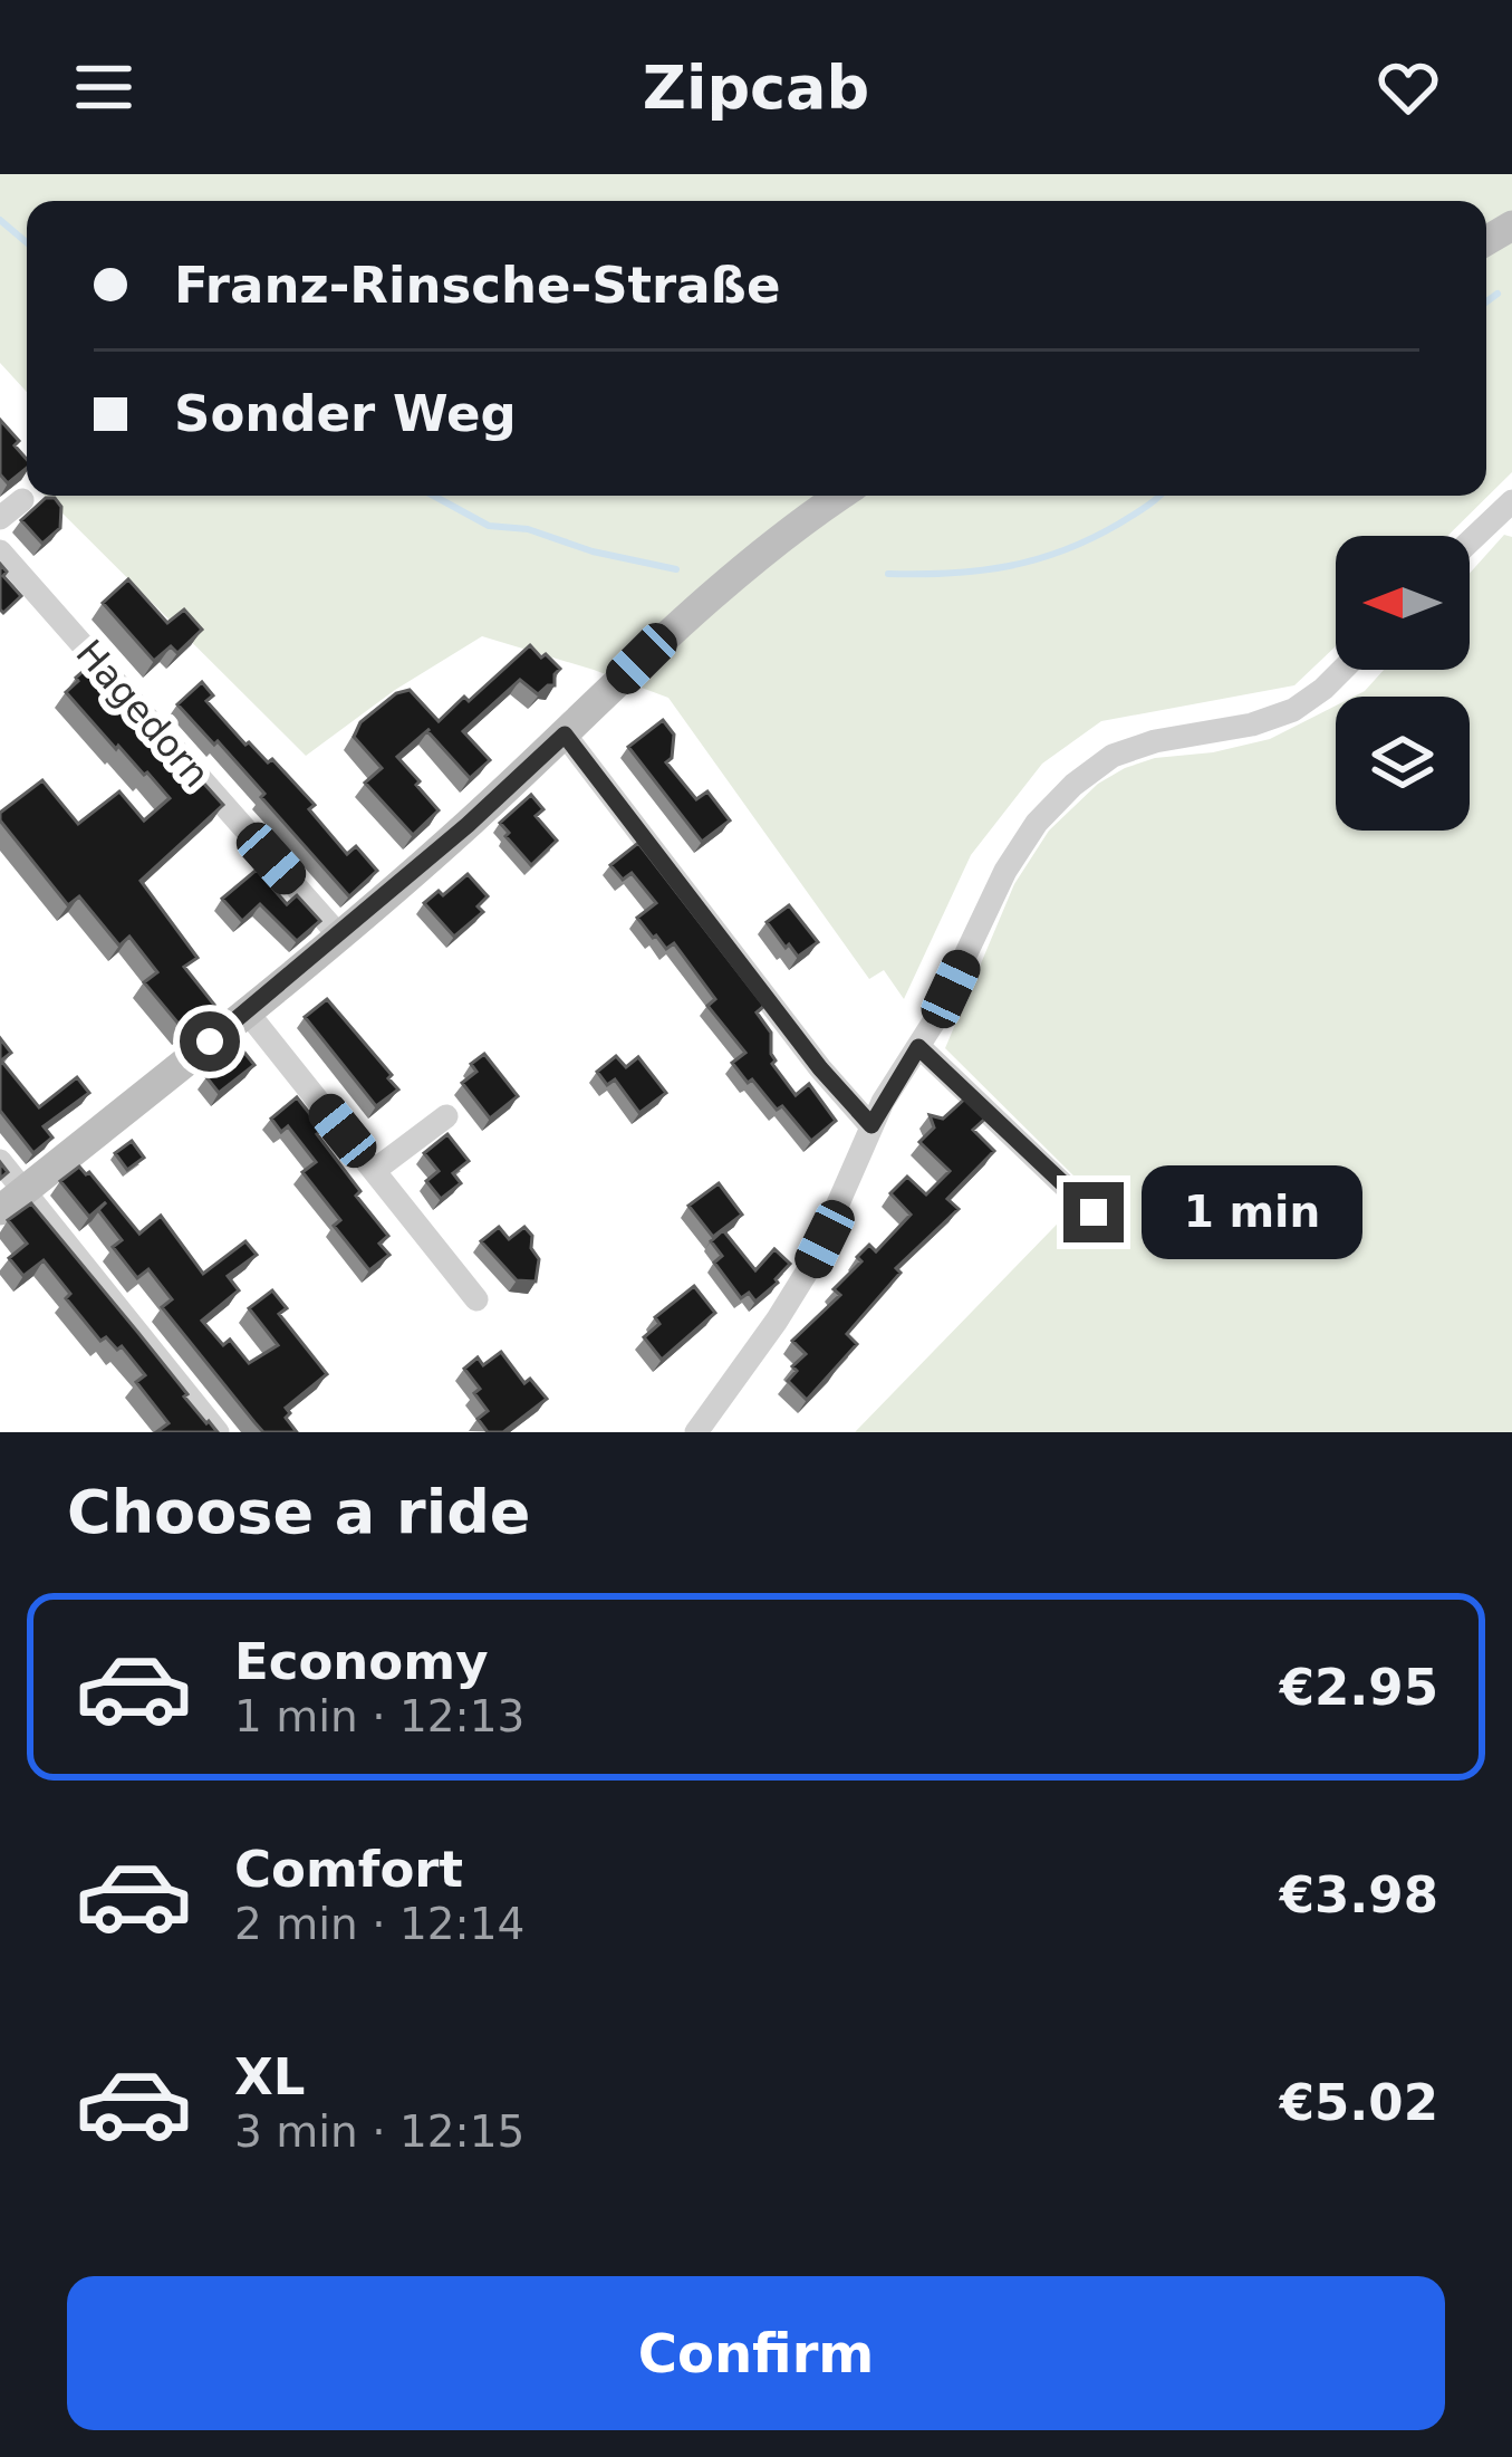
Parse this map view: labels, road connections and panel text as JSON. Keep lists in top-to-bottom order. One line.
{"streets":{"street":["Hagedorn"]},"north":"left","page":{"header":"Zipcab","banner":["Franz-Rinsche-Straße","Sonder Weg"],"bubble":"1 min","heading":"Choose a ride","list":[{"name":"Economy","note":"1 min · 12:13","value":"€2.95"},{"name":"Comfort","note":"2 min · 12:14","value":"€3.98"},{"name":"XL","note":"3 min · 12:15","value":"€5.02"}],"buttons":"Confirm"}}
